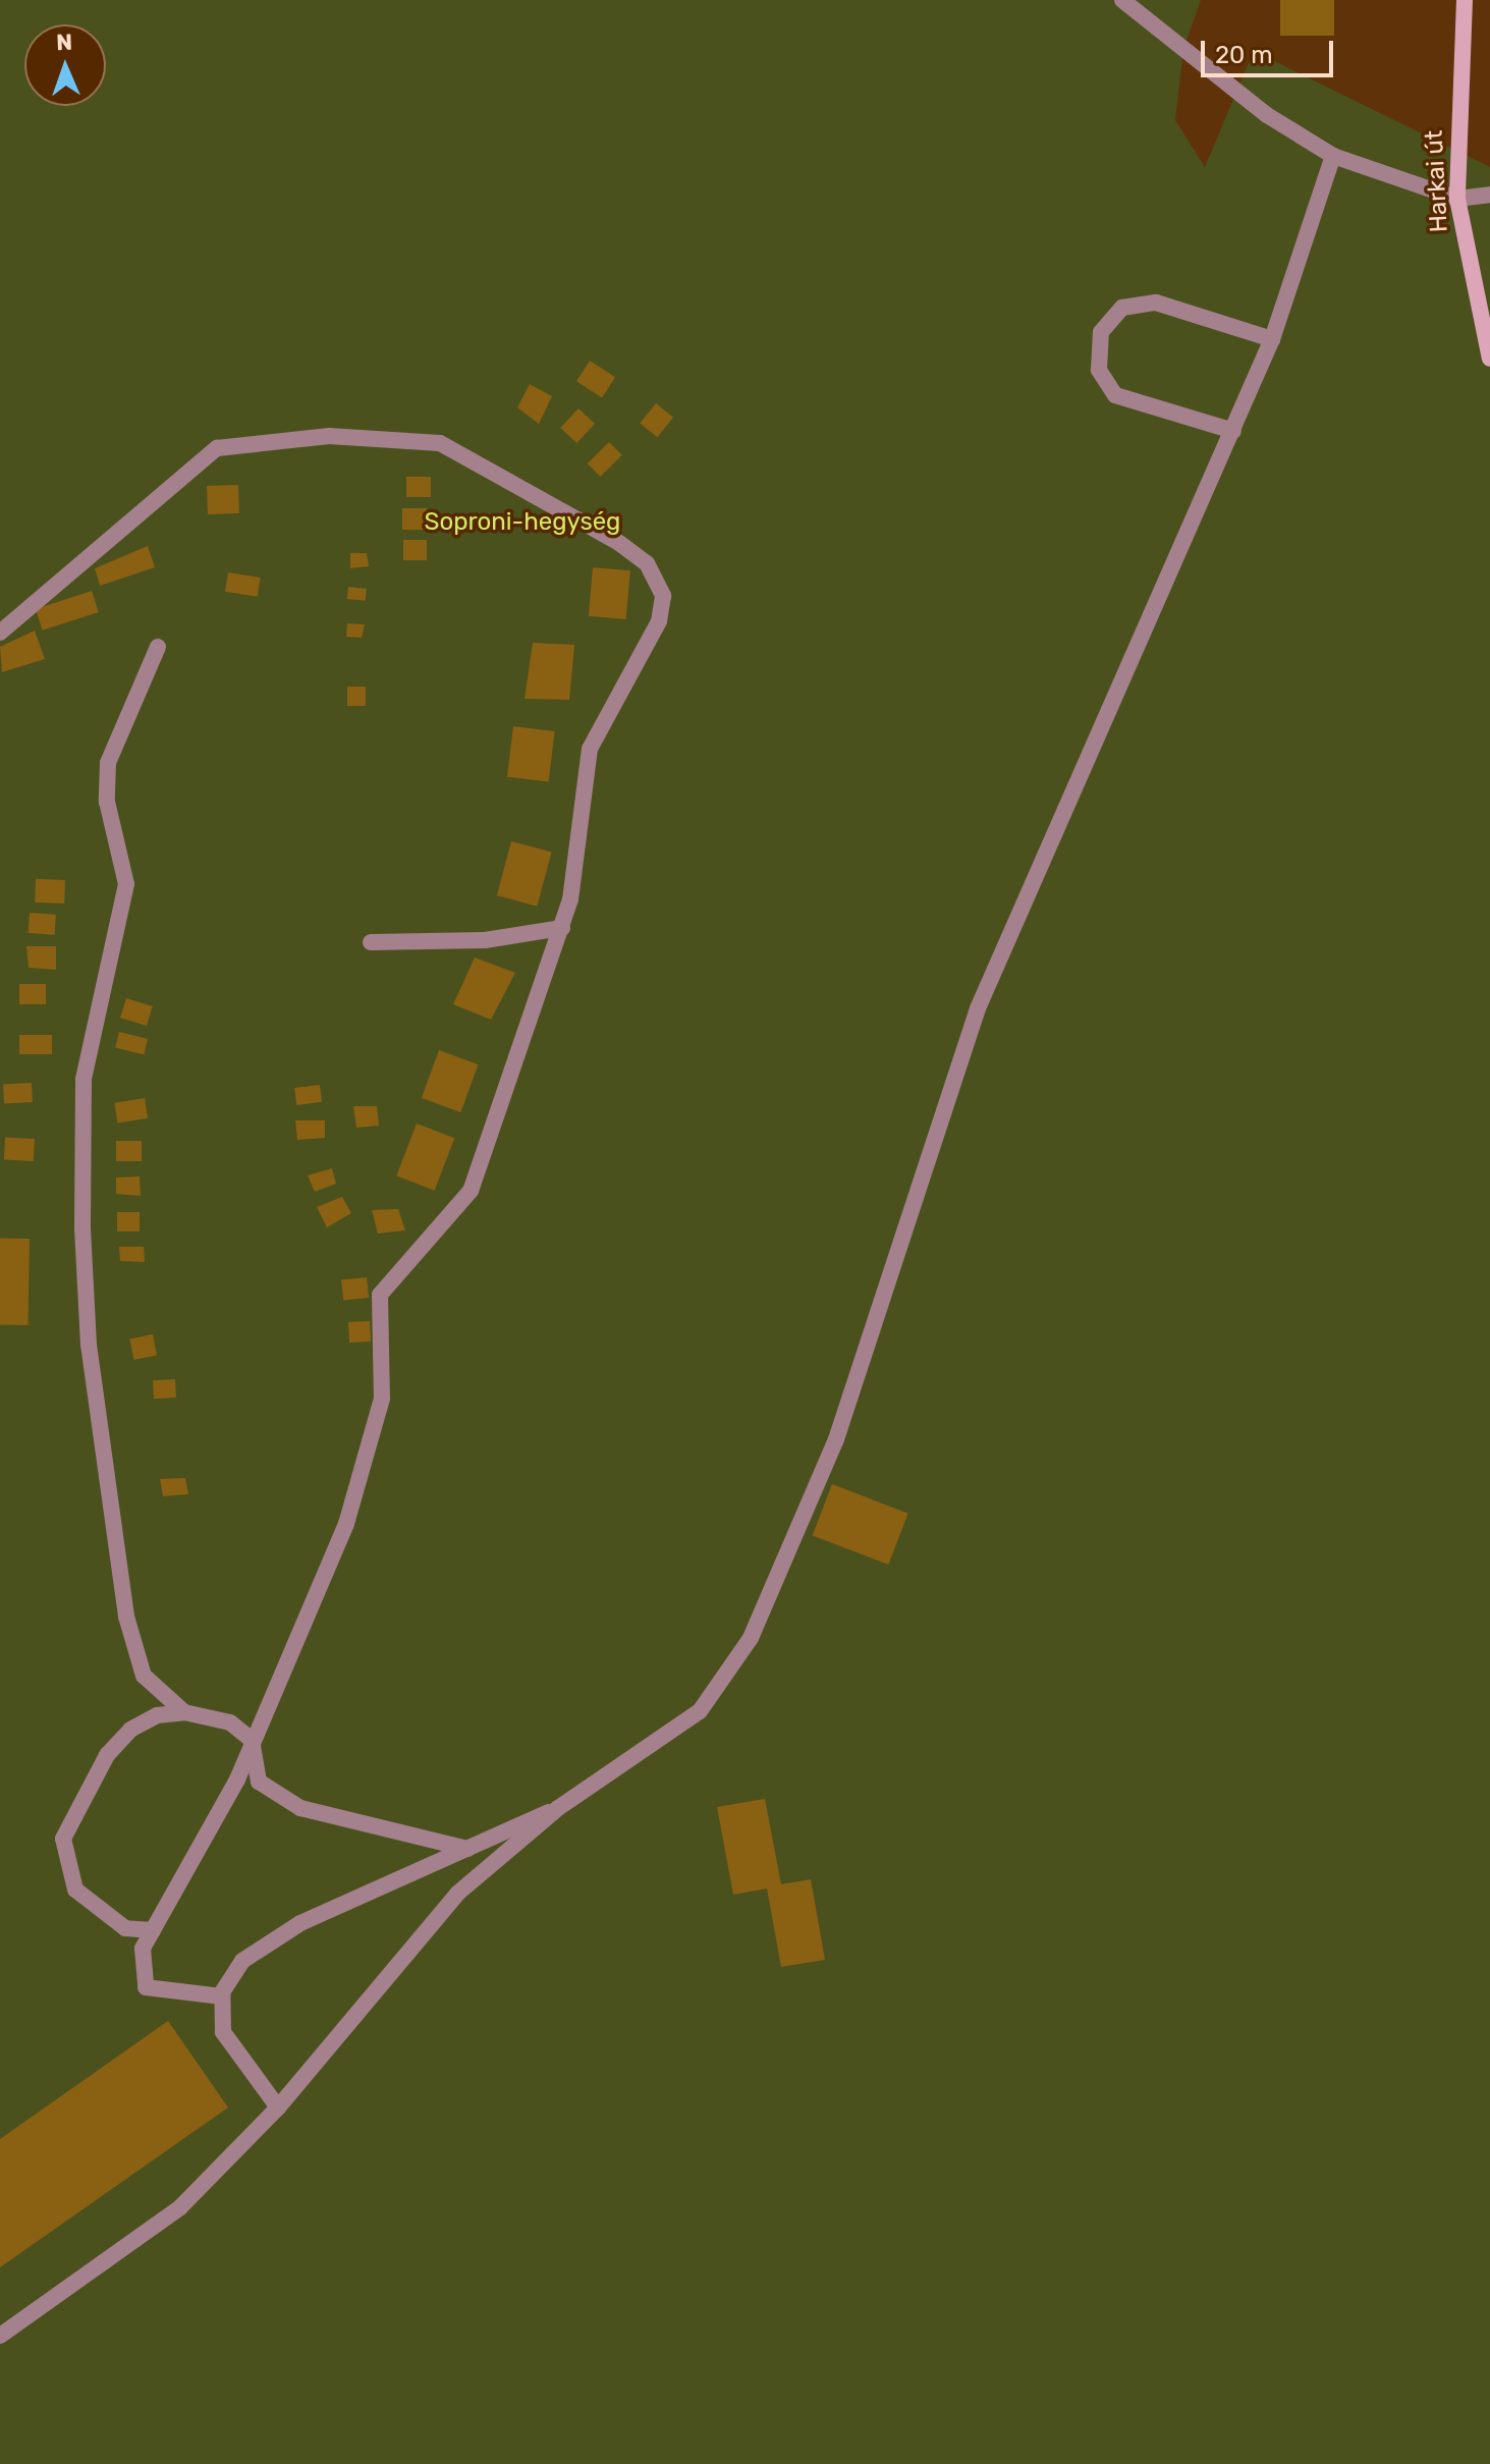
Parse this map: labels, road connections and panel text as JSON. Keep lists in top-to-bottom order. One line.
{"streets":{"main road":["Harkai út"]},"parks":["Soproni-hegység"],"scale_bar":"20 m","north":"top"}
